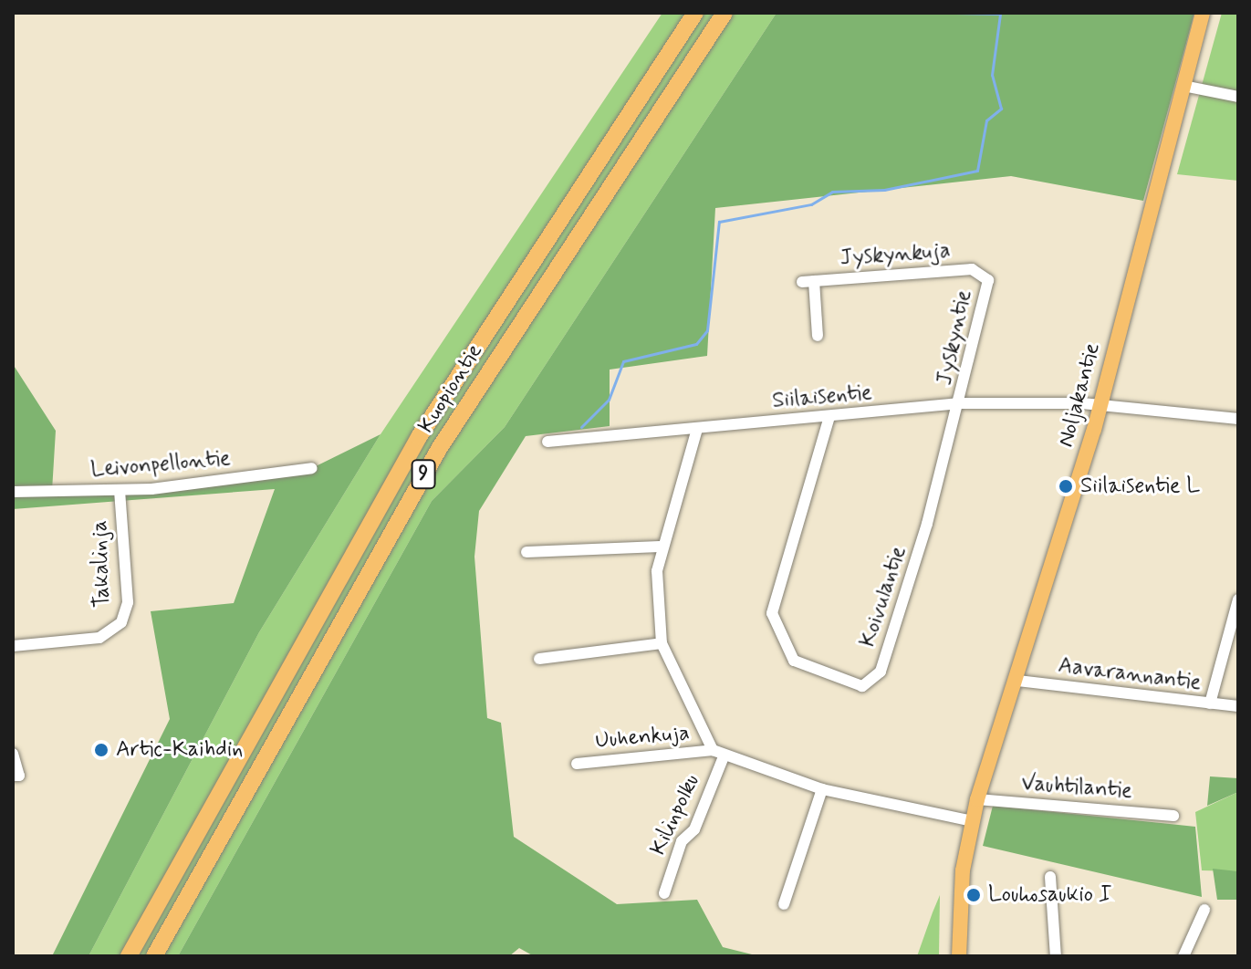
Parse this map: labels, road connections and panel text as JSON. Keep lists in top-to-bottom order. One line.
{"streets":{"highway":["Kuopiontie","9"],"main road":["Noljakantie"],"street":["Jyskynkuja","Jyskyntie","Siilaisentie","Leivonpellontie","Takalinja","Koivulantie","Aavarannantie","Uuhenkuja","Vauhtilantie","Kilinpolku"]},"crossings":[["Jyskynkuja","Jyskyntie"],["Jyskyntie","Siilaisentie"],["Jyskyntie","Koivulantie"],["Noljakantie","Siilaisentie"],["Noljakantie","Aavarannantie"],["Noljakantie","Vauhtilantie"],["Siilaisentie","Koivulantie"],["Leivonpellontie","Takalinja"],["Uuhenkuja","Kilinpolku"]],"places":["Siilaisentie L","Artic-Kaihdin","Louhosaukio I"]}
